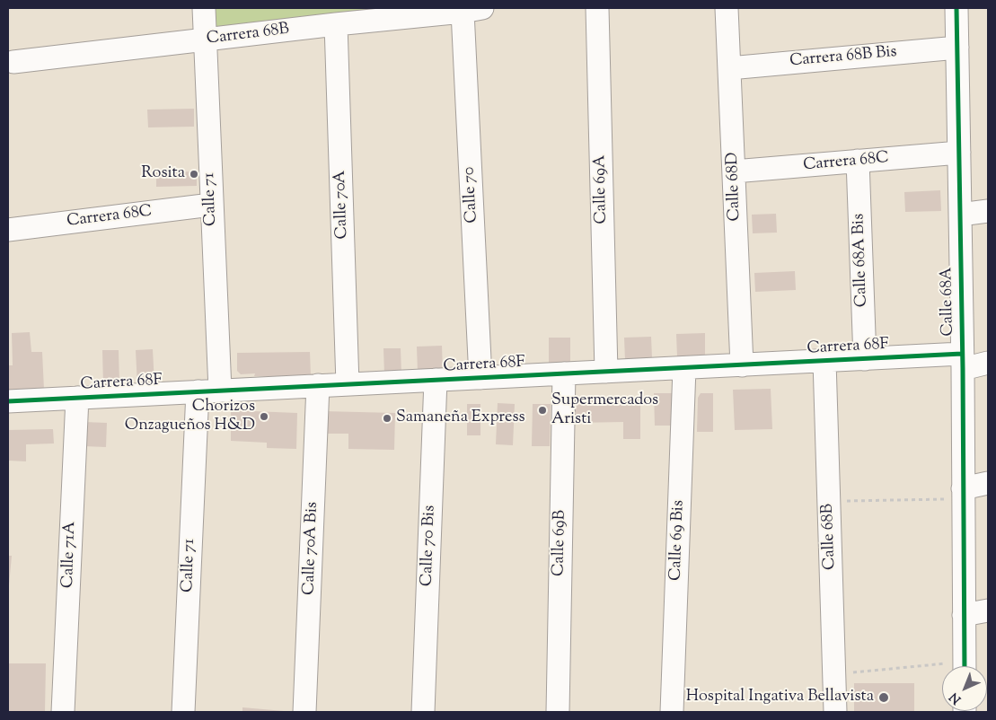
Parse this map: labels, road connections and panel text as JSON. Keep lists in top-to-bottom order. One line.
{"streets":{"street":["Carrera 68B","Carrera 68B Bis","Carrera 68C","Calle 68D","Calle 69A","Calle 70","Calle 71","Calle 70A","Calle 68A Bis","Calle 68A","Carrera 68F","Calle 68B","Calle 69 Bis","Calle 69B","Calle 70 Bis","Calle 70A Bis","Calle 71A"]},"crossings":[["Carrera 68B","Calle 70"],["Carrera 68B","Calle 71"],["Carrera 68B","Calle 70A"],["Carrera 68B Bis","Calle 68D"],["Carrera 68B Bis","Calle 68A"],["Carrera 68C","Calle 68D"],["Carrera 68C","Calle 71"],["Carrera 68C","Calle 68A Bis"],["Carrera 68C","Calle 68A"],["Calle 68D","Carrera 68F"],["Calle 69A","Carrera 68F"],["Calle 70","Carrera 68F"],["Calle 71","Carrera 68F"],["Calle 70A","Carrera 68F"],["Calle 68A Bis","Carrera 68F"],["Calle 68A","Carrera 68F"],["Carrera 68F","Calle 68B"],["Carrera 68F","Calle 69 Bis"],["Carrera 68F","Calle 69B"],["Carrera 68F","Calle 70 Bis"],["Carrera 68F","Calle 70A Bis"],["Carrera 68F","Calle 71A"]],"places":["Rosita","Supermercados Aristi","Chorizos Onzagueños H&D","Samaneña Express","Hospital Ingativa Bellavista"],"north":"bottom left"}
